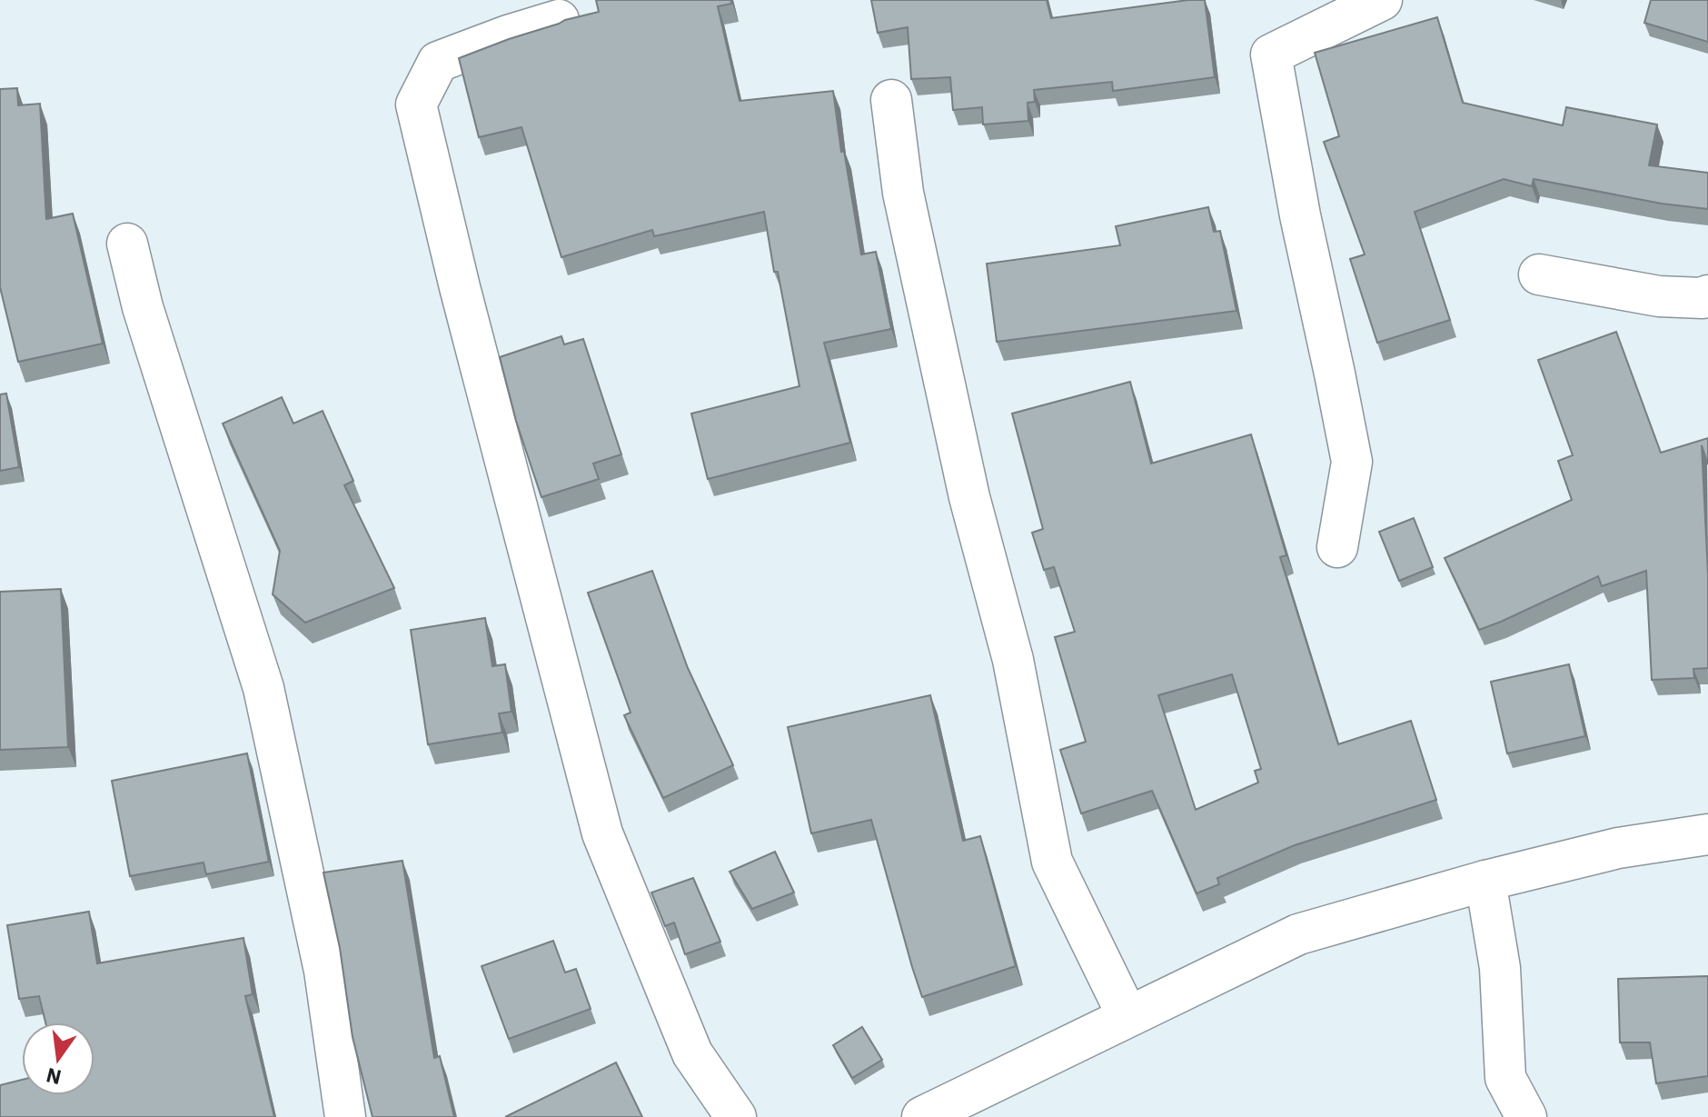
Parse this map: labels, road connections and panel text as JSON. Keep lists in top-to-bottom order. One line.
{"north":"bottom"}
